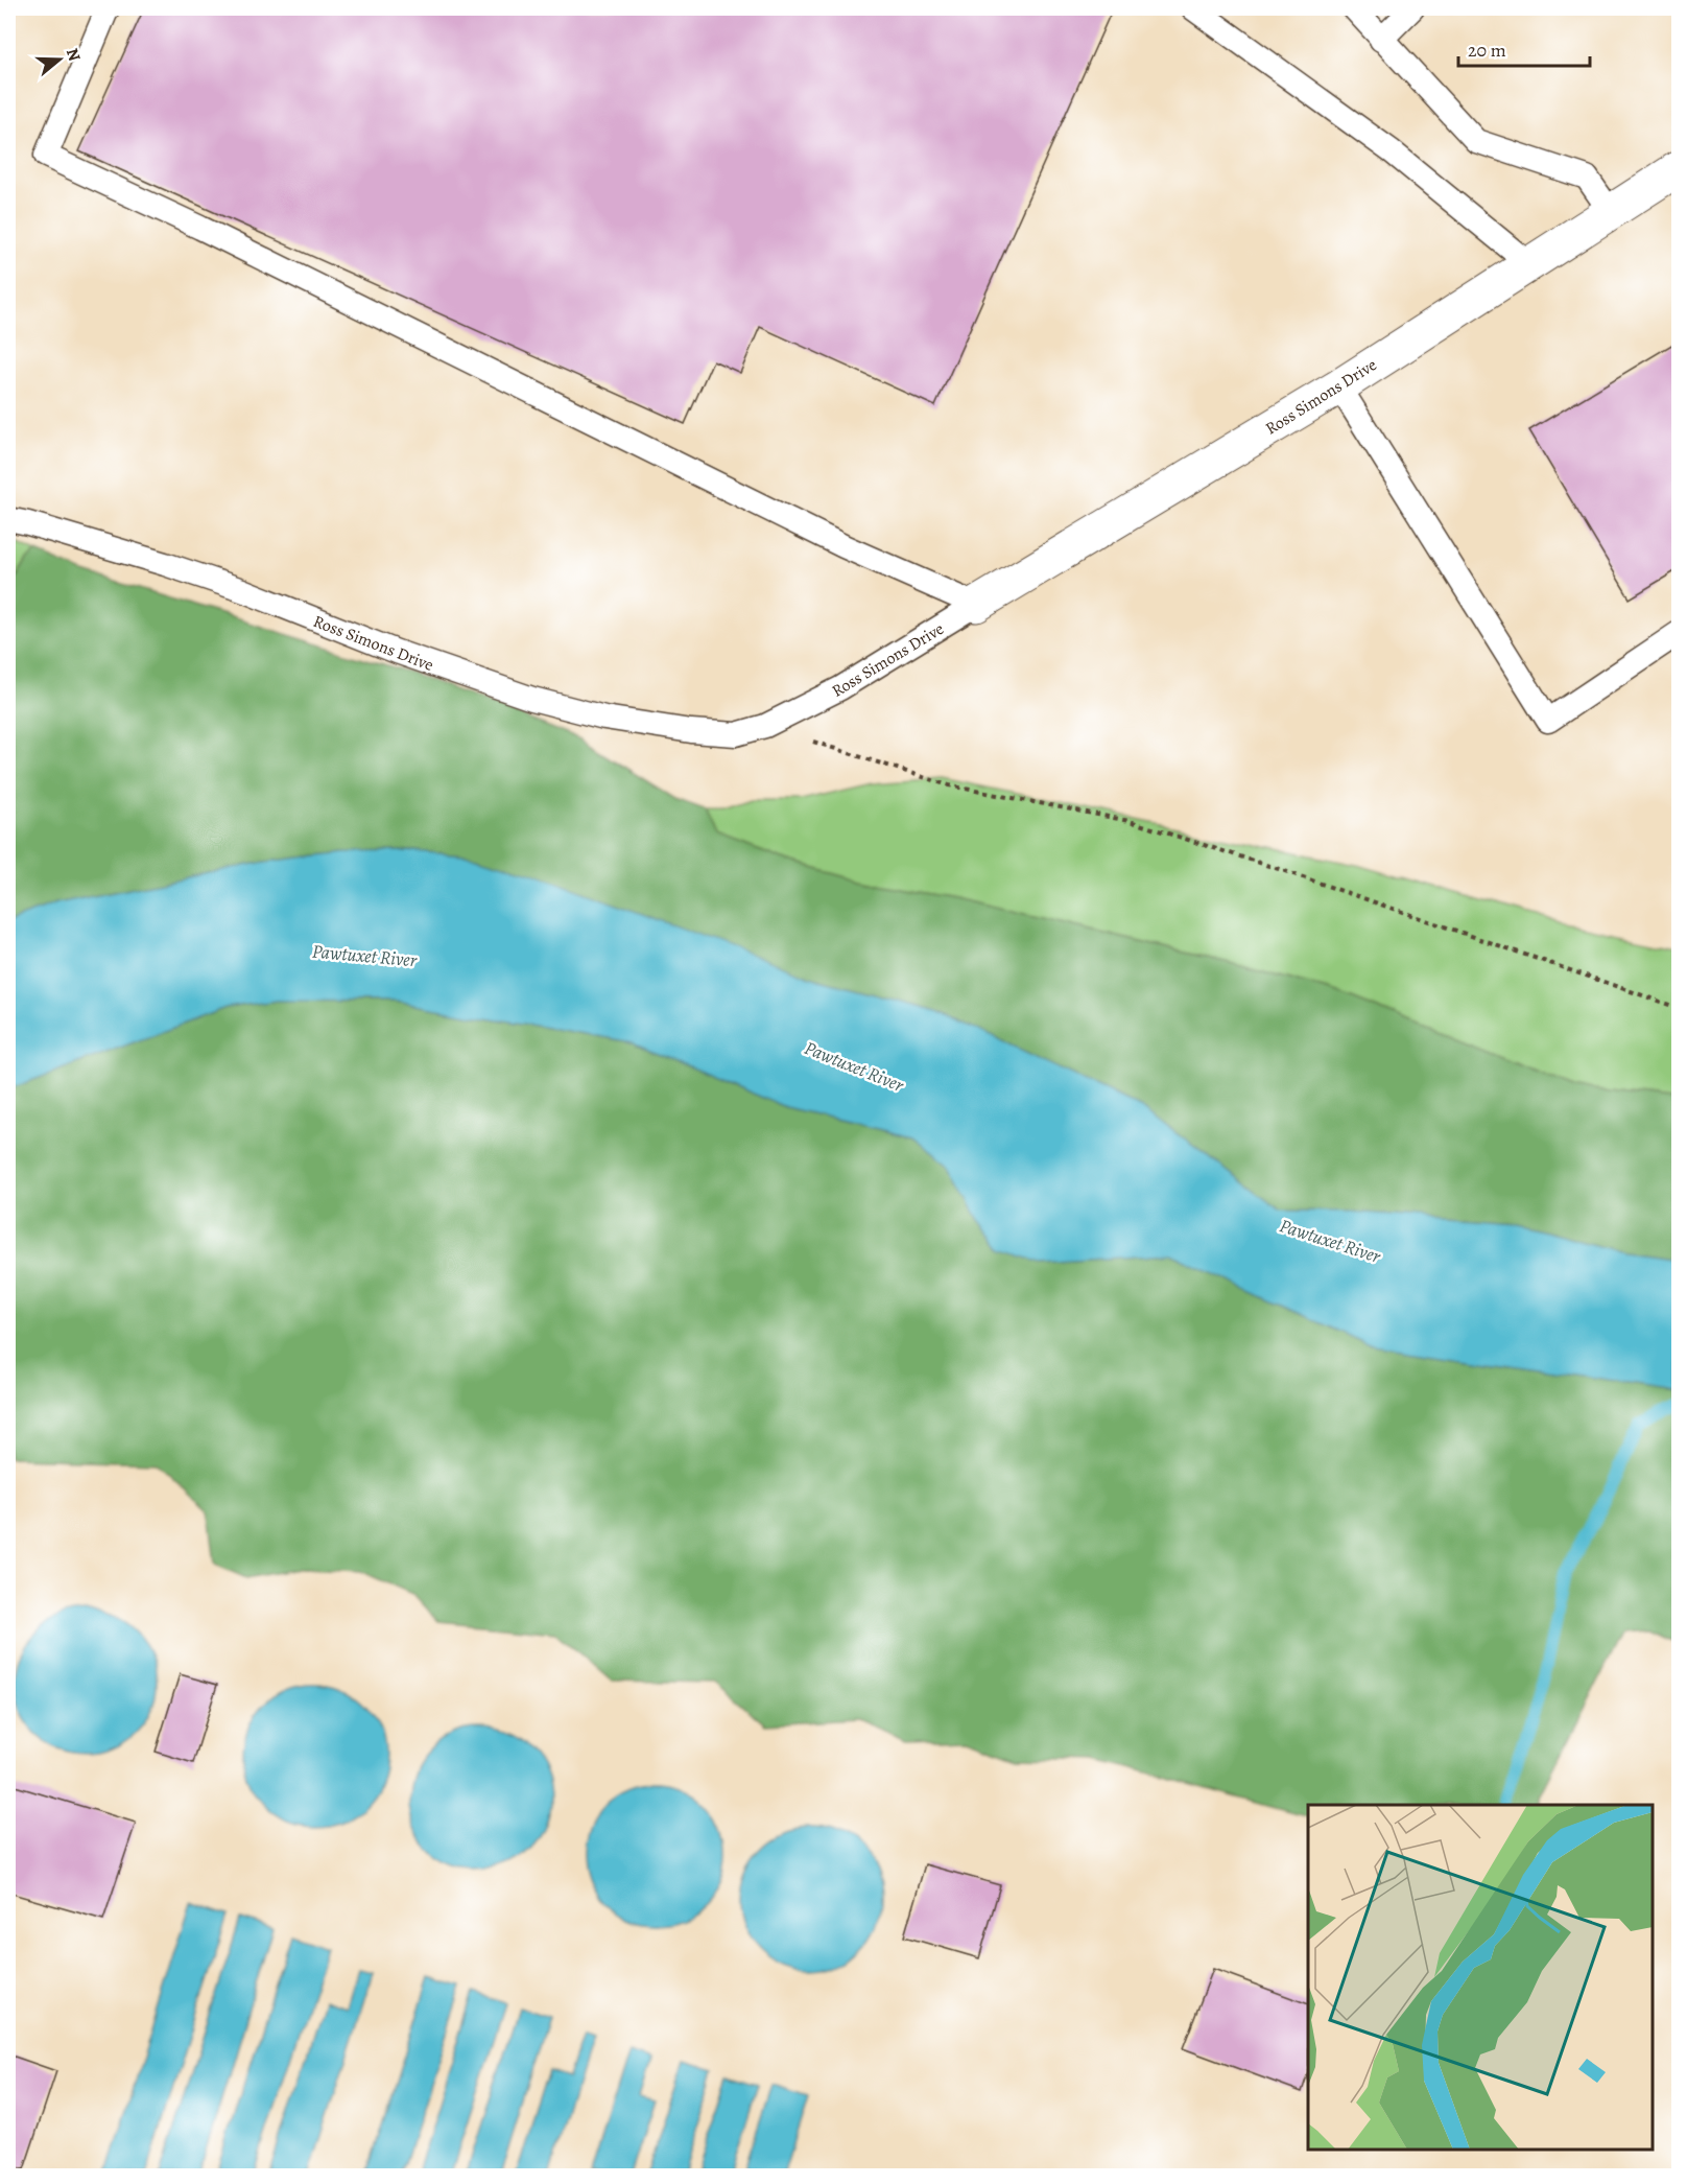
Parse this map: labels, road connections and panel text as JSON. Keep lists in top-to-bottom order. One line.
{"streets":{"street":["Ross Simons Drive"]},"water":["Pawtuxet River"],"scale_bar":"20 m","north":"right"}
